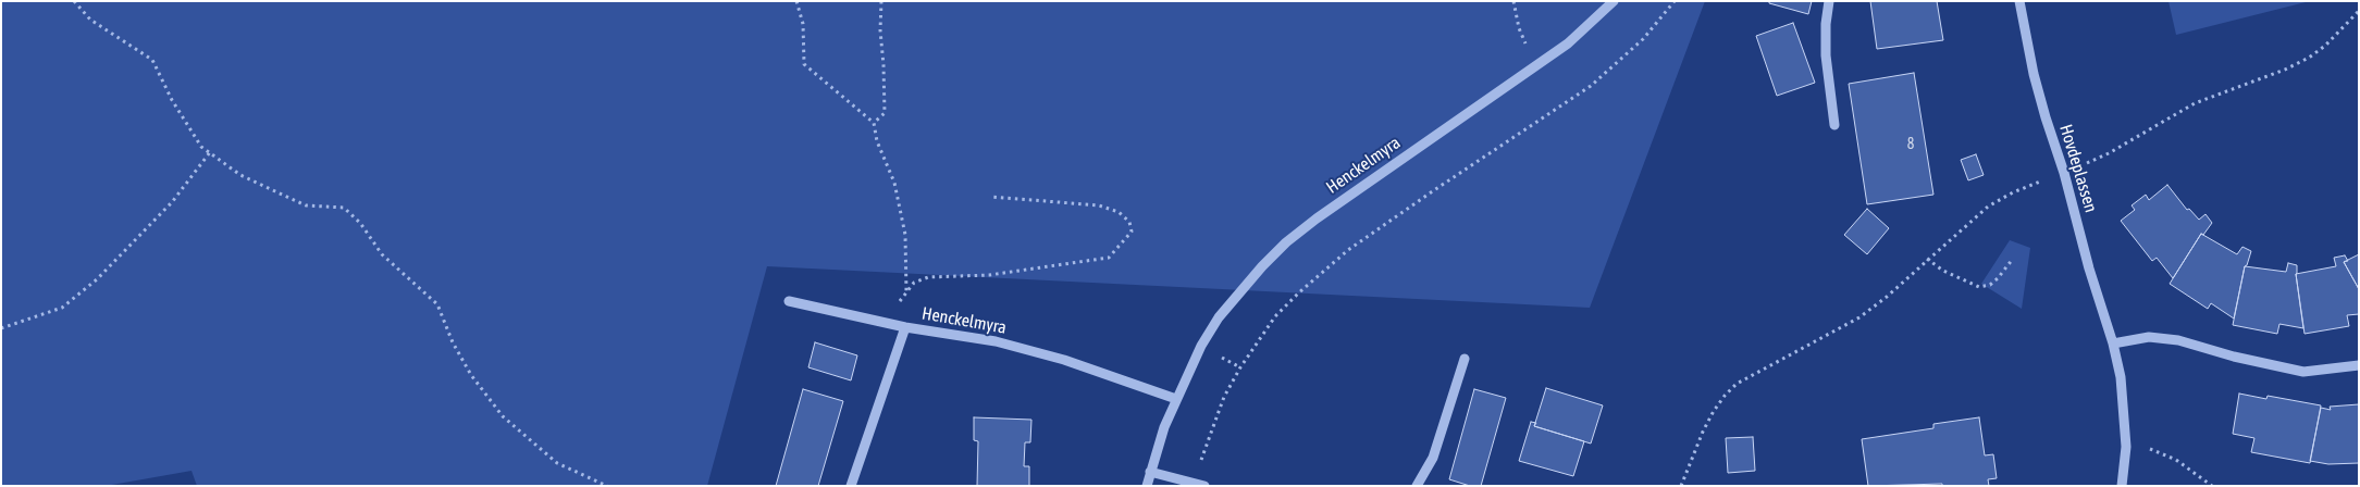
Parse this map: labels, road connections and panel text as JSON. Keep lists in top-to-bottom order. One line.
{"streets":{"street":["Henckelmyra","Hovdeplassen"]},"house_numbers":["8"]}
